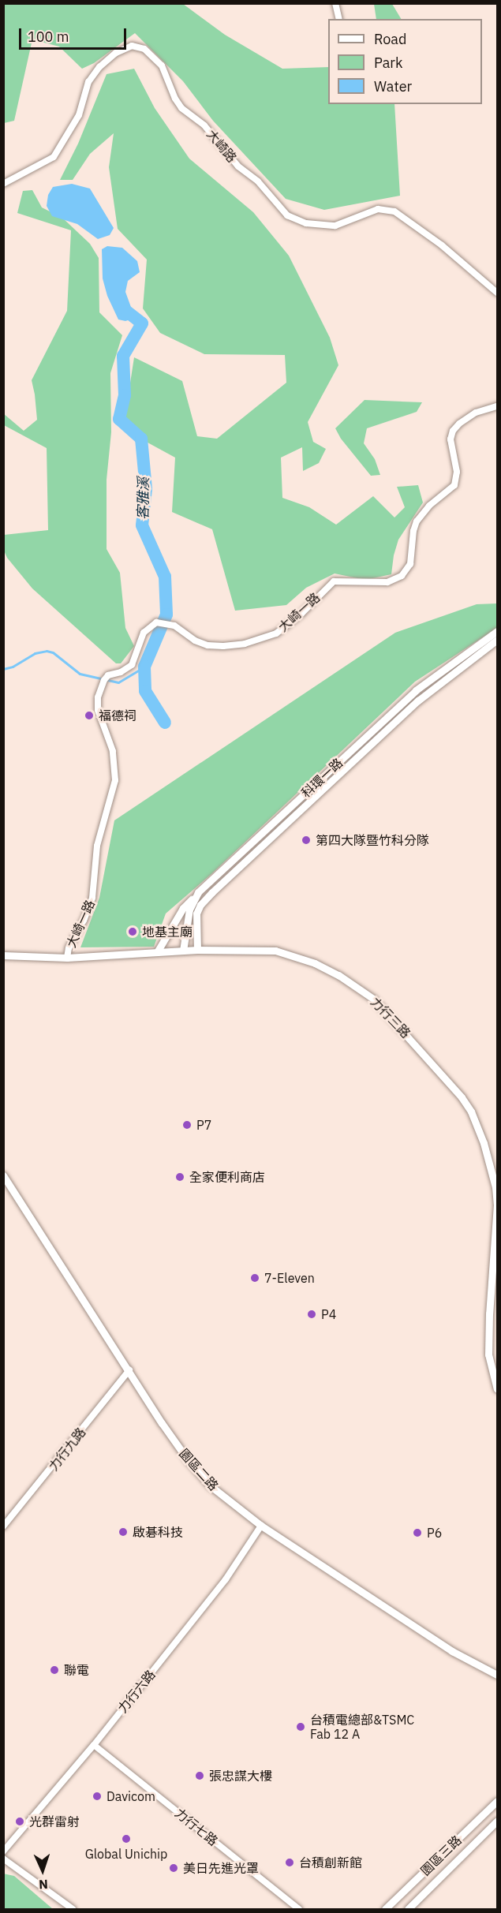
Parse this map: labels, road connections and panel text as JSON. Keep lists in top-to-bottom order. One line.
{"streets":{"street":["大崎路","大崎一路","科環一路","力行三路","力行九路","園區二路","力行六路","力行七路","園區三路"]},"crossings":[["大崎一路","力行三路"],["科環一路","力行三路"],["力行九路","園區二路"],["園區二路","力行六路"],["力行六路","力行七路"]],"water":["客雅溪"],"places":["福德祠","第四大隊暨竹科分隊","地基主廟","P7","全家便利商店","7-Eleven","P4","啟碁科技","P6","聯電","台積電總部&TSMC Fab 12 A","張忠謀大樓","Davicom","光群雷射","Global Unichip","台積創新館","美日先進光罩"],"legend":["Road","Park","Water"],"scale_bar":"100 m","north":"bottom"}
